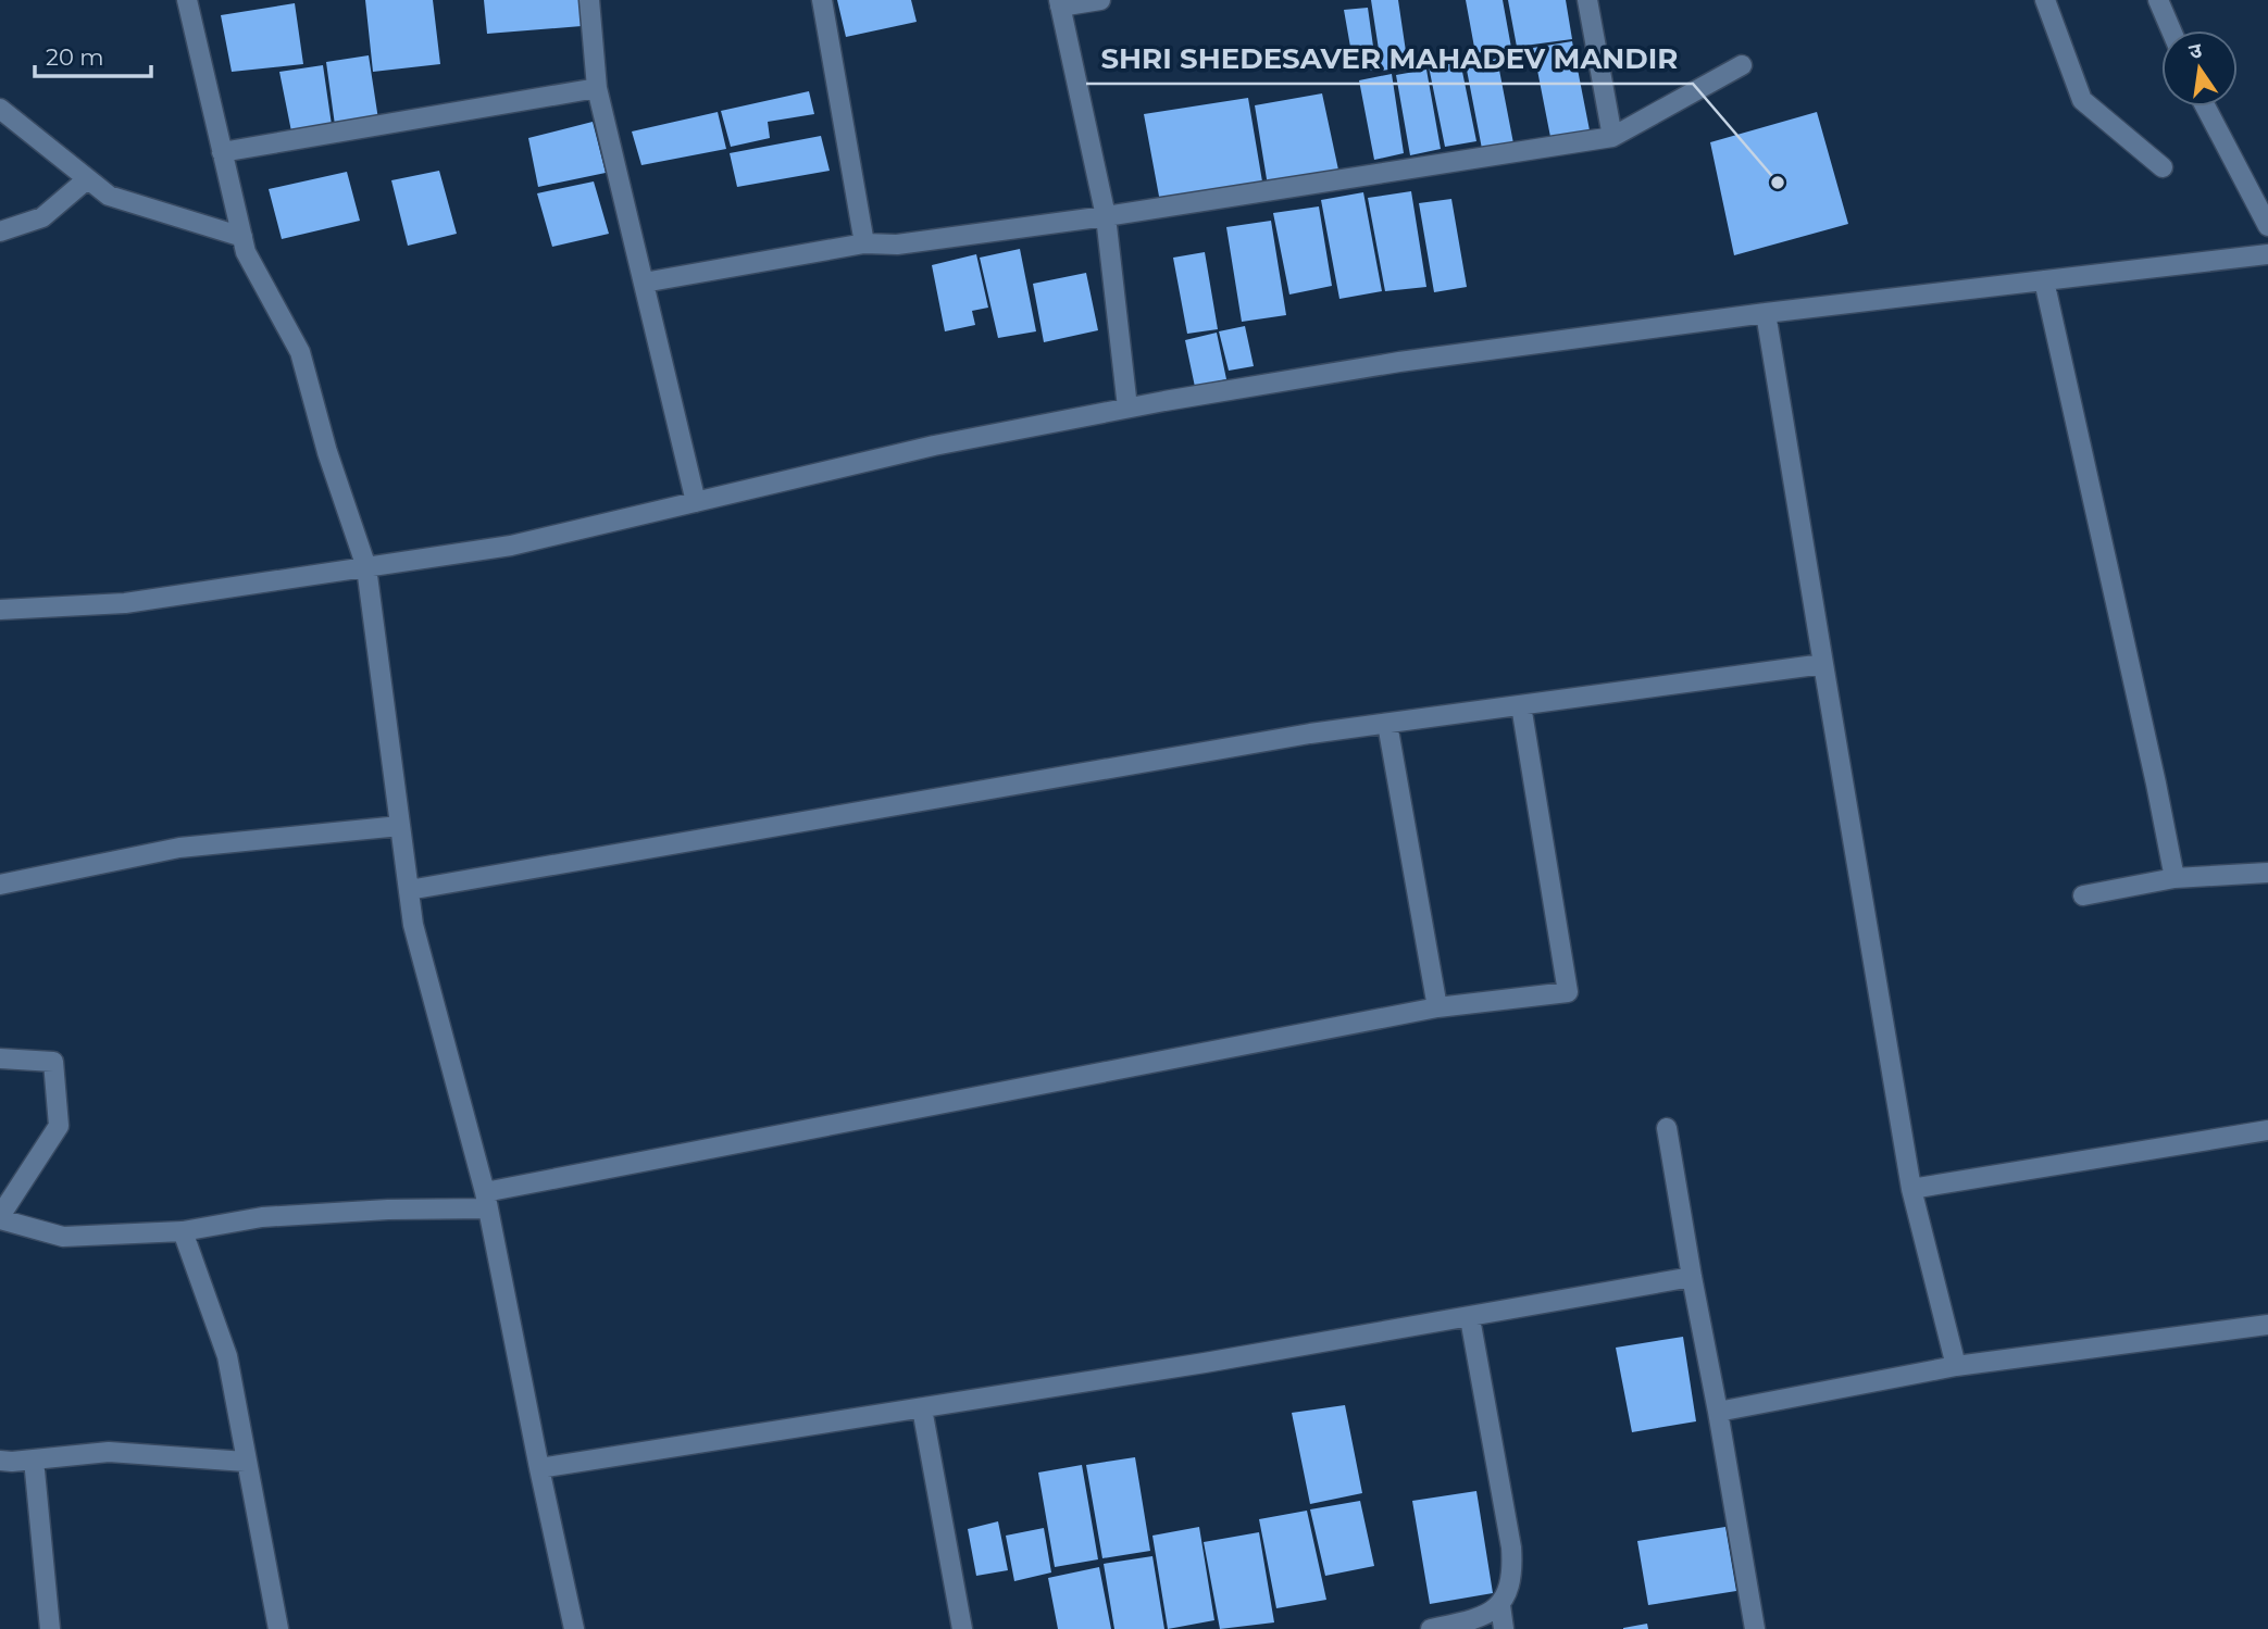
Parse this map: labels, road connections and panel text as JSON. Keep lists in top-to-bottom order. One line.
{"places":["SHRI SHEDESAVER MAHADEV MANDIR"],"scale_bar":"20 m","north":"top"}
